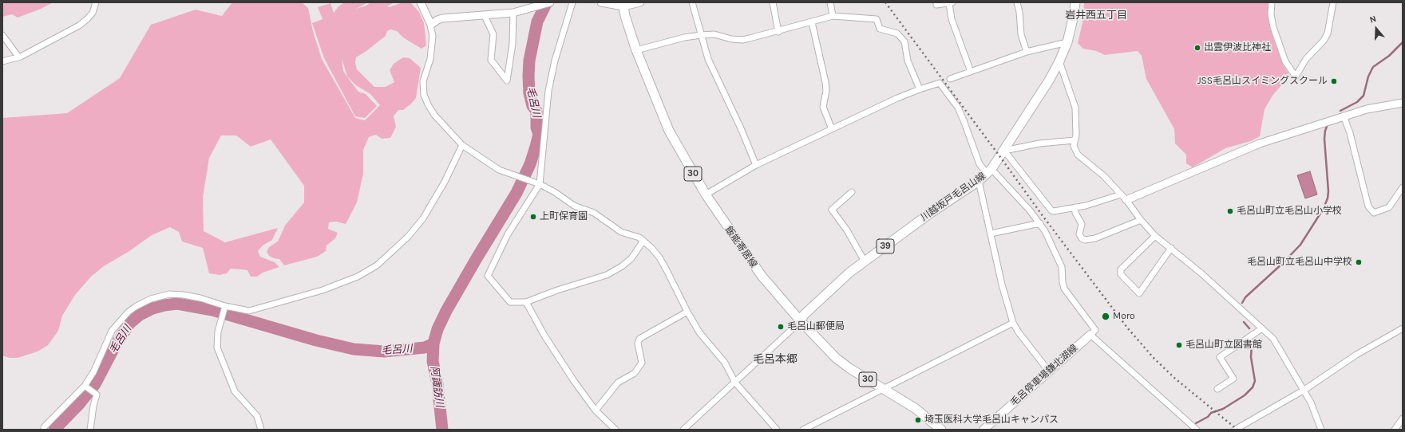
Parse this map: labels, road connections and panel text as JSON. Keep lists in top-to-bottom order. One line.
{"streets":{"main road":["30","川越坂戸毛呂山線","39","飯能寄居線","毛呂停車場鎌北湖線"]},"crossings":[["川越坂戸毛呂山線","飯能寄居線"]],"districts":["岩井西五丁目","毛呂本郷"],"water":["毛呂川","阿諏訪川"],"places":["出雲伊波比神社","JSS毛呂山スイミングスクール","毛呂山町立毛呂山小学校","上町保育園","毛呂山町立毛呂山中学校","Moro","毛呂山郵便局","毛呂山町立図書館","埼玉医科大学毛呂山キャンパス"],"north":"top"}
